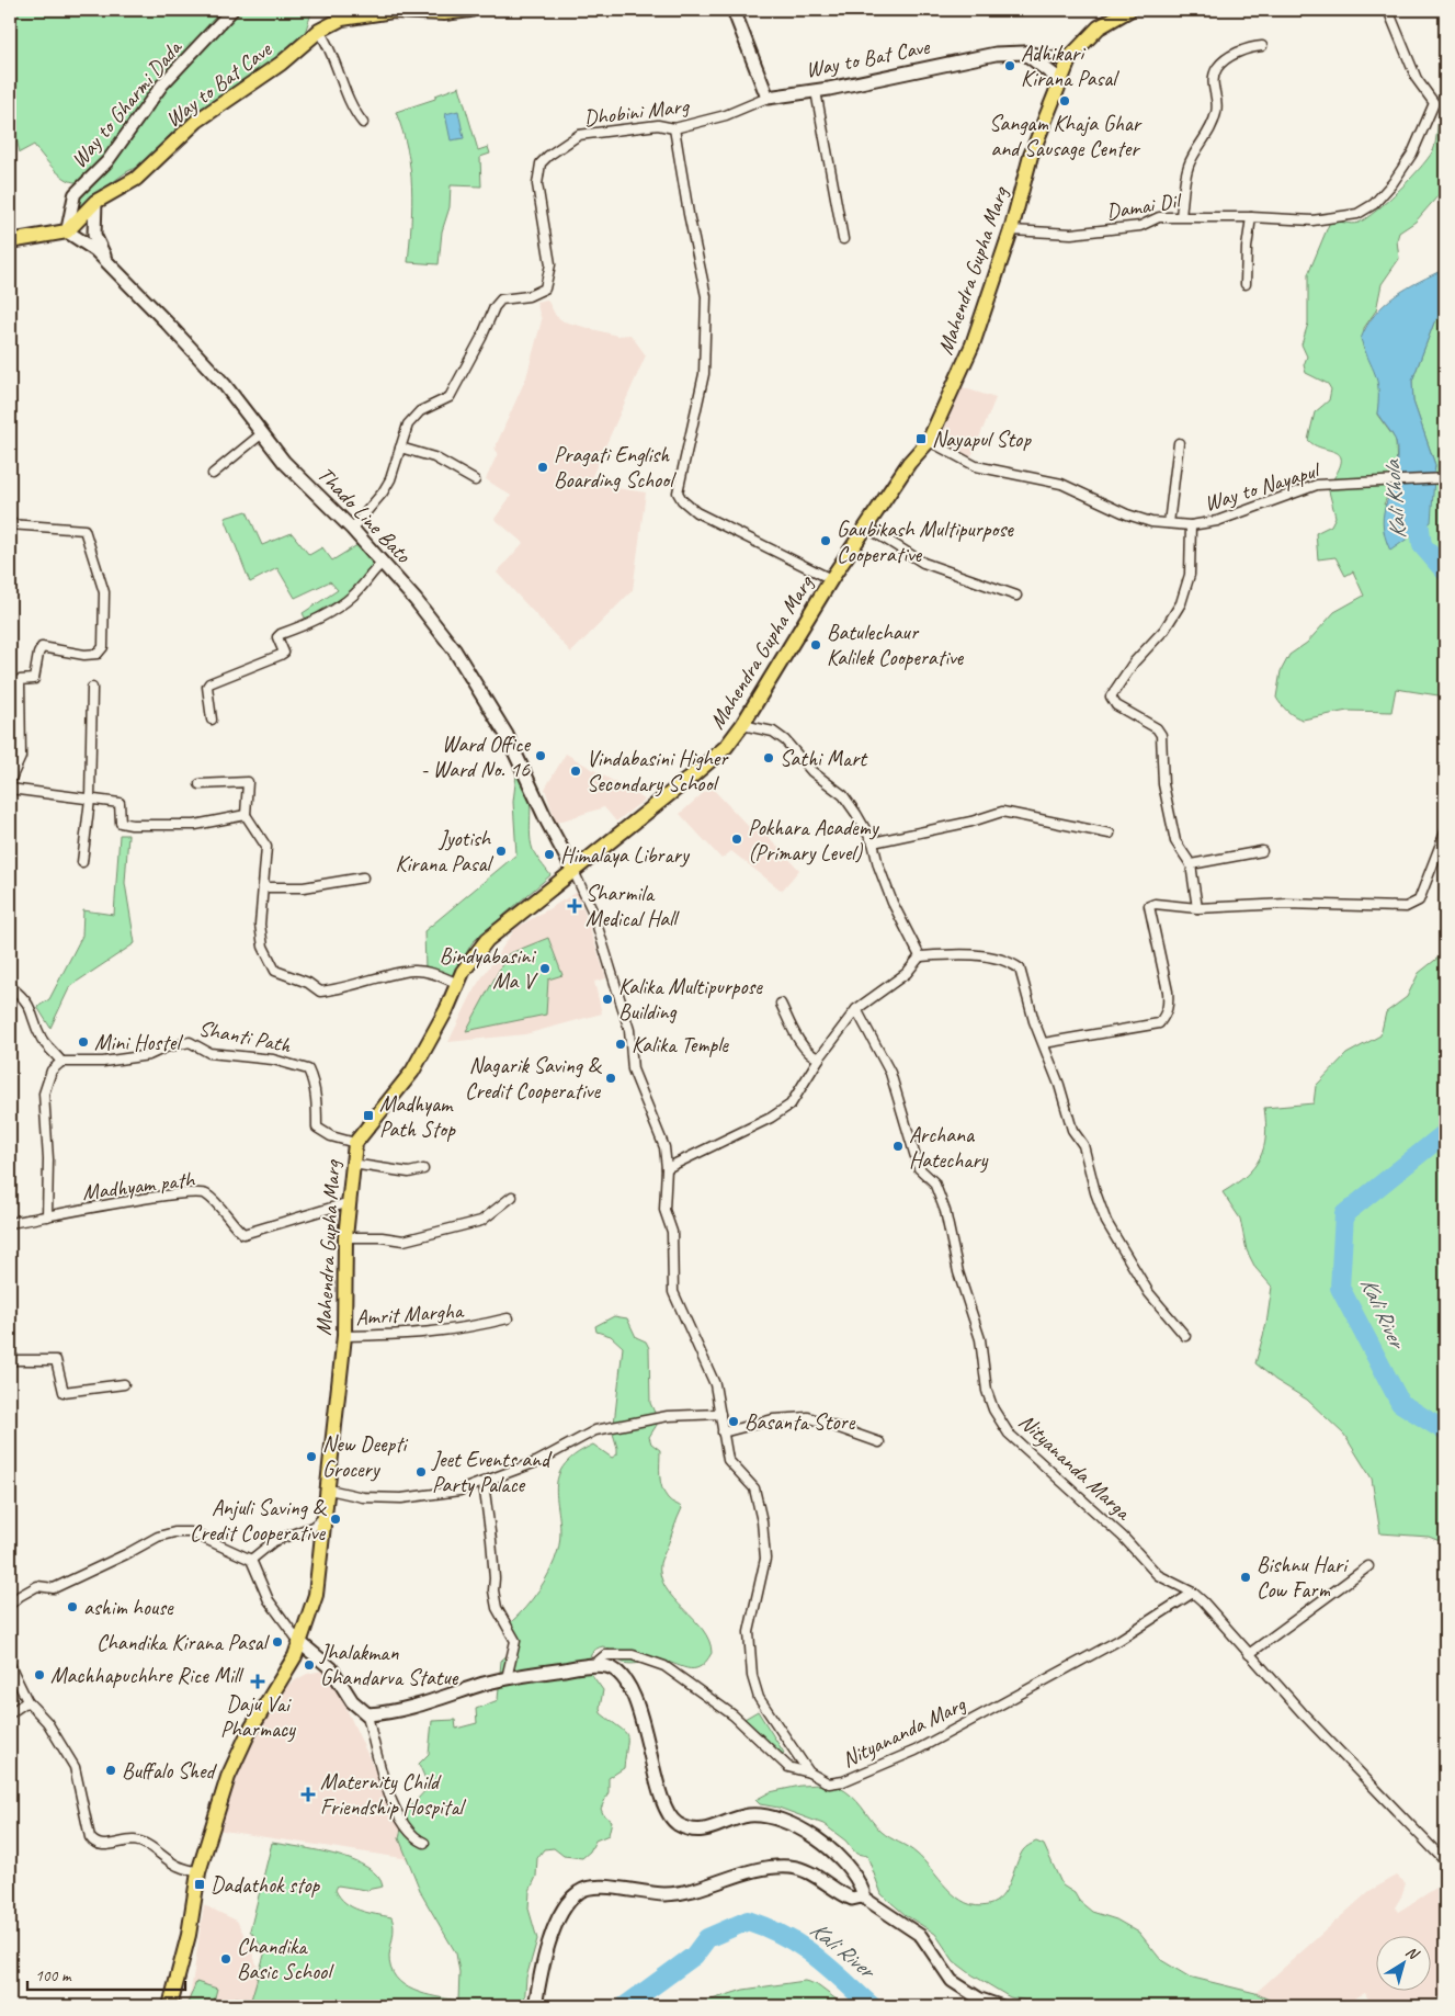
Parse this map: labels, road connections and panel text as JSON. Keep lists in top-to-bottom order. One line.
{"streets":{"main road":["Way to Bat Cave","Mahendra Gupha Marg","Thado Line Bato"],"street":["Way to Gharmi Dada","Dhobini Marg","Damai Dil","Way to Nayapul","Shanti Path","Madhyam path","Amrit Margha","Nityananda Marga","Nityananda Marg"]},"crossings":[["Way to Bat Cave","Way to Gharmi Dada"],["Way to Bat Cave","Dhobini Marg"],["Way to Bat Cave","Mahendra Gupha Marg"],["Way to Bat Cave","Thado Line Bato"],["Way to Gharmi Dada","Thado Line Bato"],["Dhobini Marg","Thado Line Bato"],["Damai Dil","Mahendra Gupha Marg"],["Mahendra Gupha Marg","Way to Nayapul"],["Mahendra Gupha Marg","Thado Line Bato"],["Mahendra Gupha Marg","Shanti Path"],["Mahendra Gupha Marg","Madhyam path"],["Mahendra Gupha Marg","Amrit Margha"],["Nityananda Marga","Nityananda Marg"]],"water":["Kali Khola","Kali River"],"places":{"other":["Adhikari Kirana Pasal","Sangam Khaja Ghar and Sausage Center","Pragati English Boarding School","Gaubikash Multipurpose Cooperative","Batulechaur Kalilek Cooperative","Ward Office - Ward No. 16","Sathi Mart","Vindabasini Higher Secondary School","Pokhara Academy (Primary Level)","Jyotish Kirana Pasal","Himalaya Library","Bindyabasini Ma V","Kalika Multipurpose Building","Mini Hostel","Kalika Temple","Nagarik Saving & Credit Cooperative","Archana Hatechary","Basanta Store","New Deepti Grocery","Jeet Events and Party Palace","Anjuli Saving & Credit Cooperative","Bishnu Hari Cow Farm","ashim house","Chandika Kirana Pasal","Jhalakman Ghandarva Statue","Machhapuchhre Rice Mill","Buffalo Shed","Chandika Basic School"],"transit":["Nayapul Stop","Madhyam Path Stop","Dadathok stop"],"health":["Sharmila Medical Hall","Daju Vai Pharmacy","Maternity Child Friendship Hospital"]},"scale_bar":"100 m","north":"top right"}
